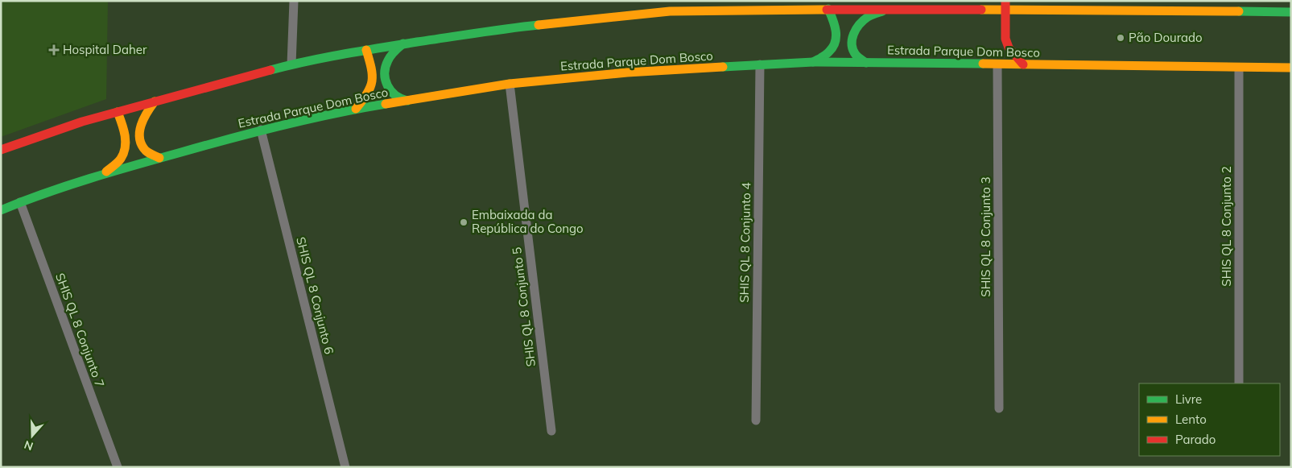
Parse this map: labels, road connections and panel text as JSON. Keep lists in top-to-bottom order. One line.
{"streets":{"main road":["Estrada Parque Dom Bosco"],"street":["SHIS QL 8 Conjunto 2","SHIS QL 8 Conjunto 3","SHIS QL 8 Conjunto 4","SHIS QL 8 Conjunto 6","SHIS QL 8 Conjunto 5","SHIS QL 8 Conjunto 7"]},"crossings":[["Estrada Parque Dom Bosco","SHIS QL 8 Conjunto 2"],["Estrada Parque Dom Bosco","SHIS QL 8 Conjunto 3"],["Estrada Parque Dom Bosco","SHIS QL 8 Conjunto 4"],["Estrada Parque Dom Bosco","SHIS QL 8 Conjunto 6"],["Estrada Parque Dom Bosco","SHIS QL 8 Conjunto 5"],["Estrada Parque Dom Bosco","SHIS QL 8 Conjunto 7"]],"places":{"other":["Pão Dourado","Embaixada da República do Congo"],"health":["Hospital Daher"]},"legend":["Livre","Lento","Parado"],"north":"bottom"}
